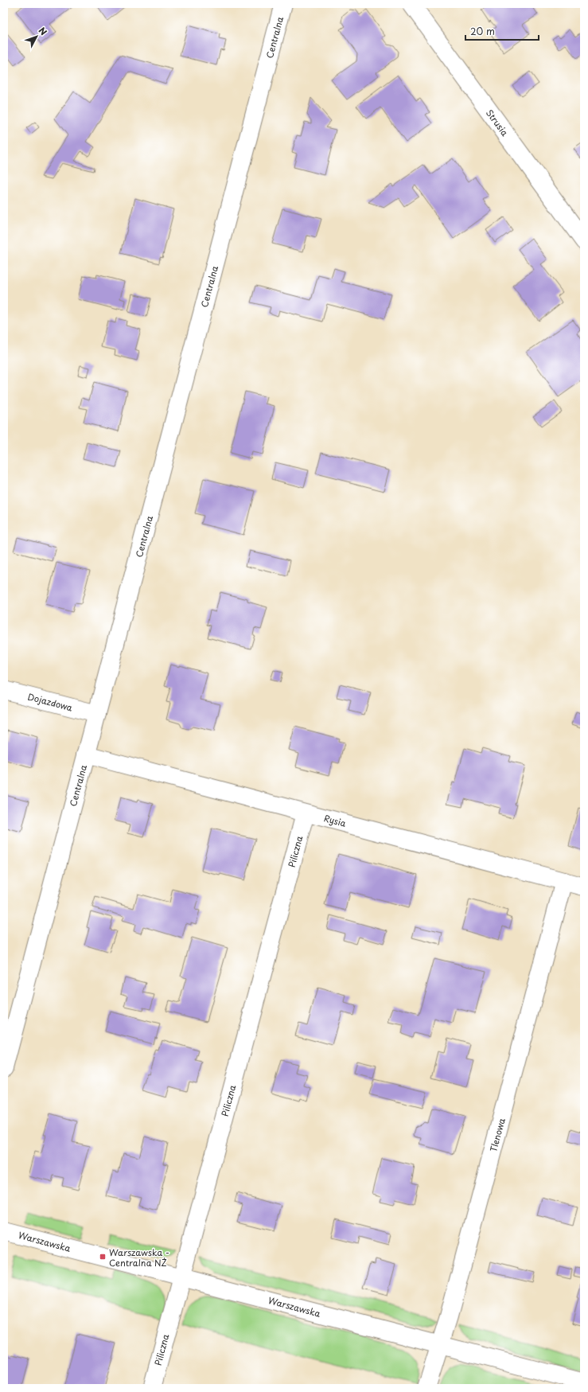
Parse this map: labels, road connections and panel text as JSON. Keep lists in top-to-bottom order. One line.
{"streets":{"street":["Centralna","Strusia","Dojazdowa","Rysia","Piliczna","Tlenowa","Warszawska"]},"crossings":[["Centralna","Dojazdowa"],["Centralna","Rysia"],["Rysia","Piliczna"],["Rysia","Tlenowa"],["Piliczna","Warszawska"],["Tlenowa","Warszawska"]],"places":{"transit":["Warszawska - Centralna NŻ"]},"scale_bar":"20 m","north":"top right"}
